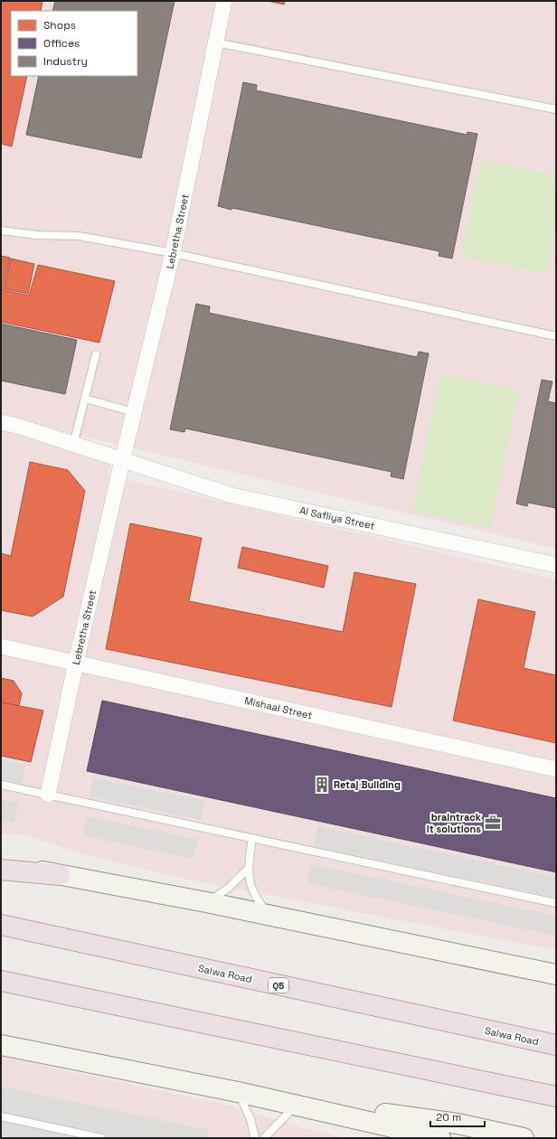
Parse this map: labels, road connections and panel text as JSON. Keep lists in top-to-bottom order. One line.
{"streets":{"highway":["Salwa Road","Q5"],"street":["Lebretha Street","Al Safliya Street","Mishaal Street"]},"crossings":[["Lebretha Street","Al Safliya Street"],["Lebretha Street","Mishaal Street"]],"places":{"building":["Retaj Building"],"office":["braintrack it solutions"]},"legend":["Shops","Offices","Industry"],"scale_bar":"20 m"}
